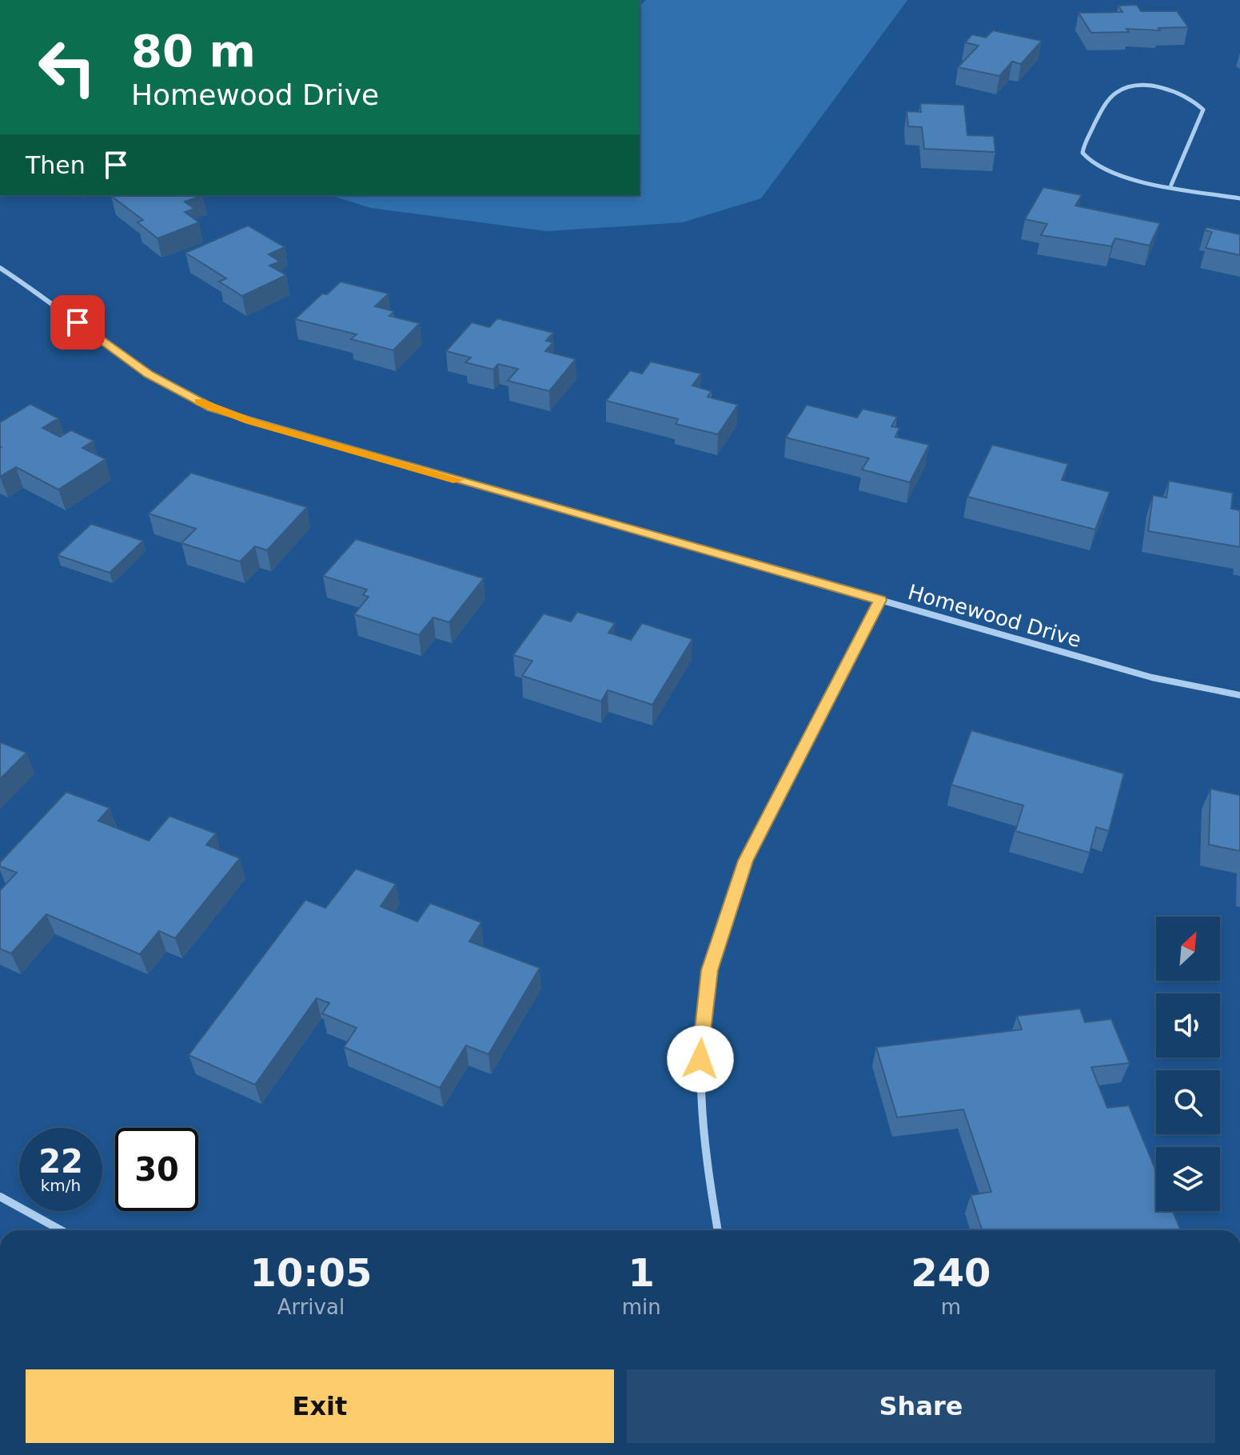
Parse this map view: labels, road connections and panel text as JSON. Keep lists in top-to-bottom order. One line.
{"streets":{"street":["Homewood Drive"]},"north":"top right","page":{"turn":["80 m","Homewood Drive"],"then":"Then","speed":"22 km/h","limit":"30","eta":["10:05","Arrival","1","min","240","m"],"buttons":["Exit","Share"]}}
